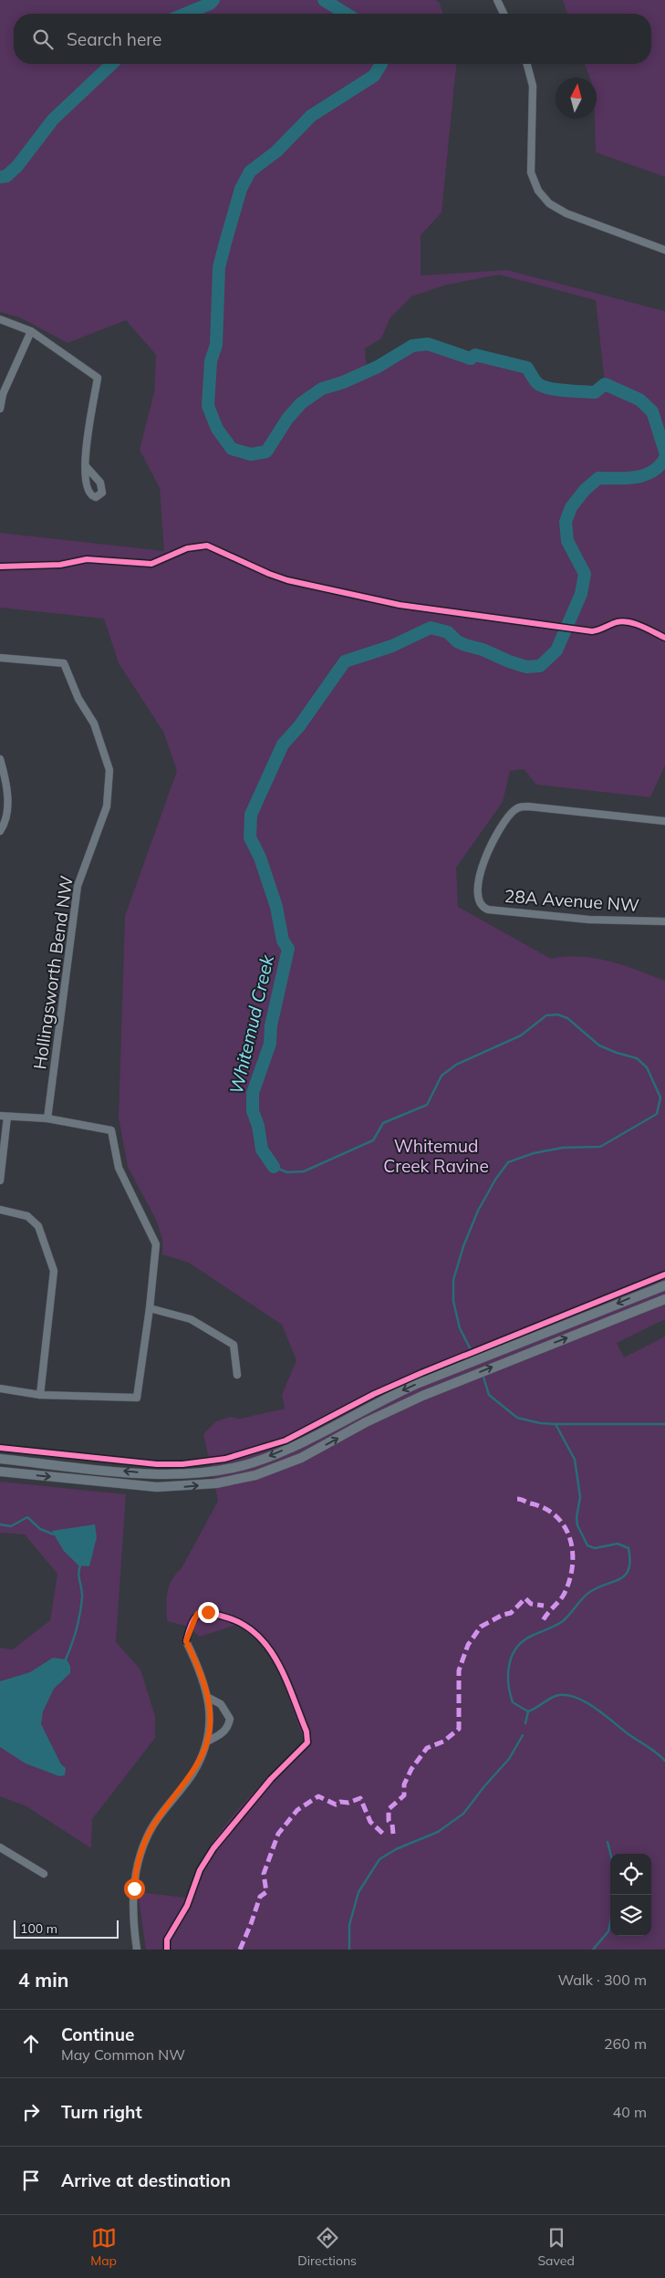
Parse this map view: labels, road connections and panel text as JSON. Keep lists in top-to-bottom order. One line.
{"streets":{"street":["28A Avenue NW","Hollingsworth Bend NW"]},"water":["Whitemud Creek"],"parks":["Whitemud Creek Ravine"],"scale_bar":"100 m","north":"top","page":{"search":"Search here","scale":"100 m","heading":["4 min","Walk · 300 m"],"list":[["Continue","May Common NW","260 m"],["Turn right","40 m"],"Arrive at destination"],"nav":["Map","Directions","Saved"]}}
